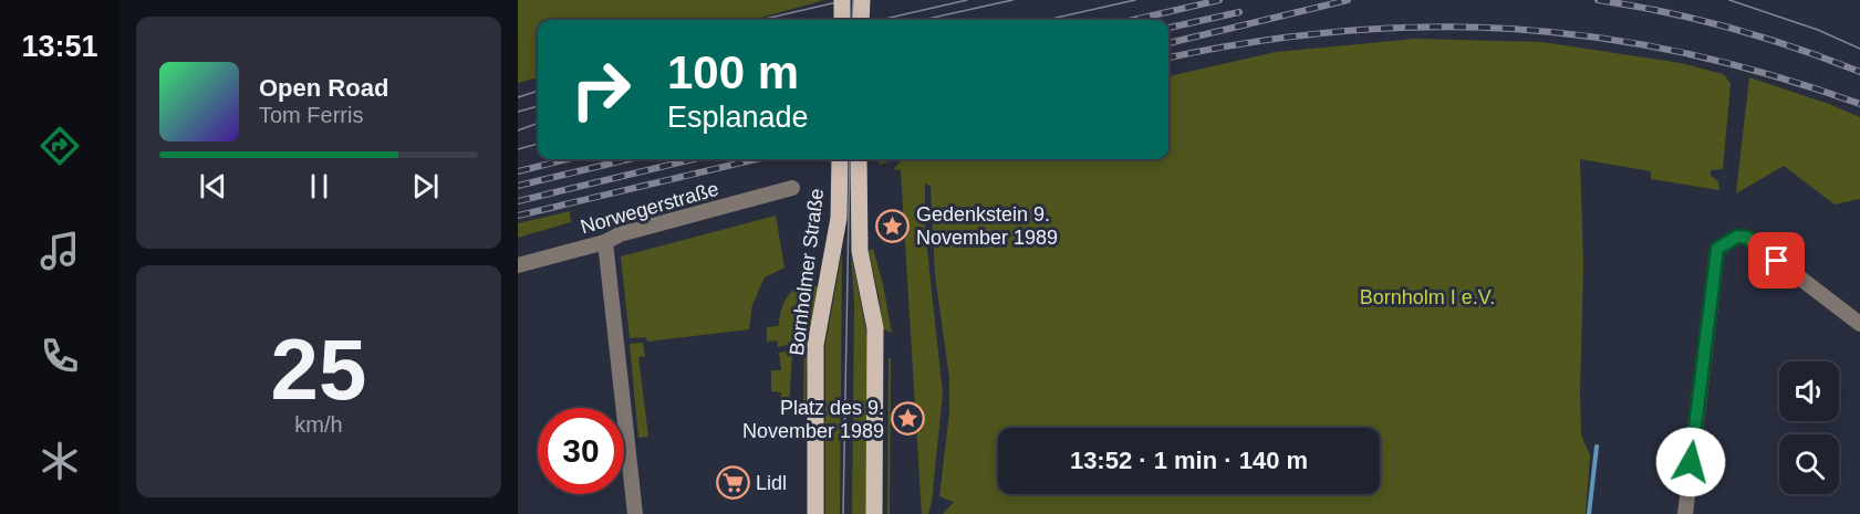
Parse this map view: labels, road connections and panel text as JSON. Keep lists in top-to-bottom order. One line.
{"streets":{"main road":["Bornholmer Straße"],"street":["Norwegerstraße"]},"parks":["Bornholm I e.V."],"places":{"place":["Gedenkstein 9. November 1989","Platz des 9. November 1989"],"supermarket":["Lidl"]},"page":{"tabs":"13:51","turn":["100 m","Esplanade"],"song":["Open Road","Tom Ferris"],"tile":["25","km/h"],"limit":"30","trip":"13:52 · 1 min · 140 m"}}
